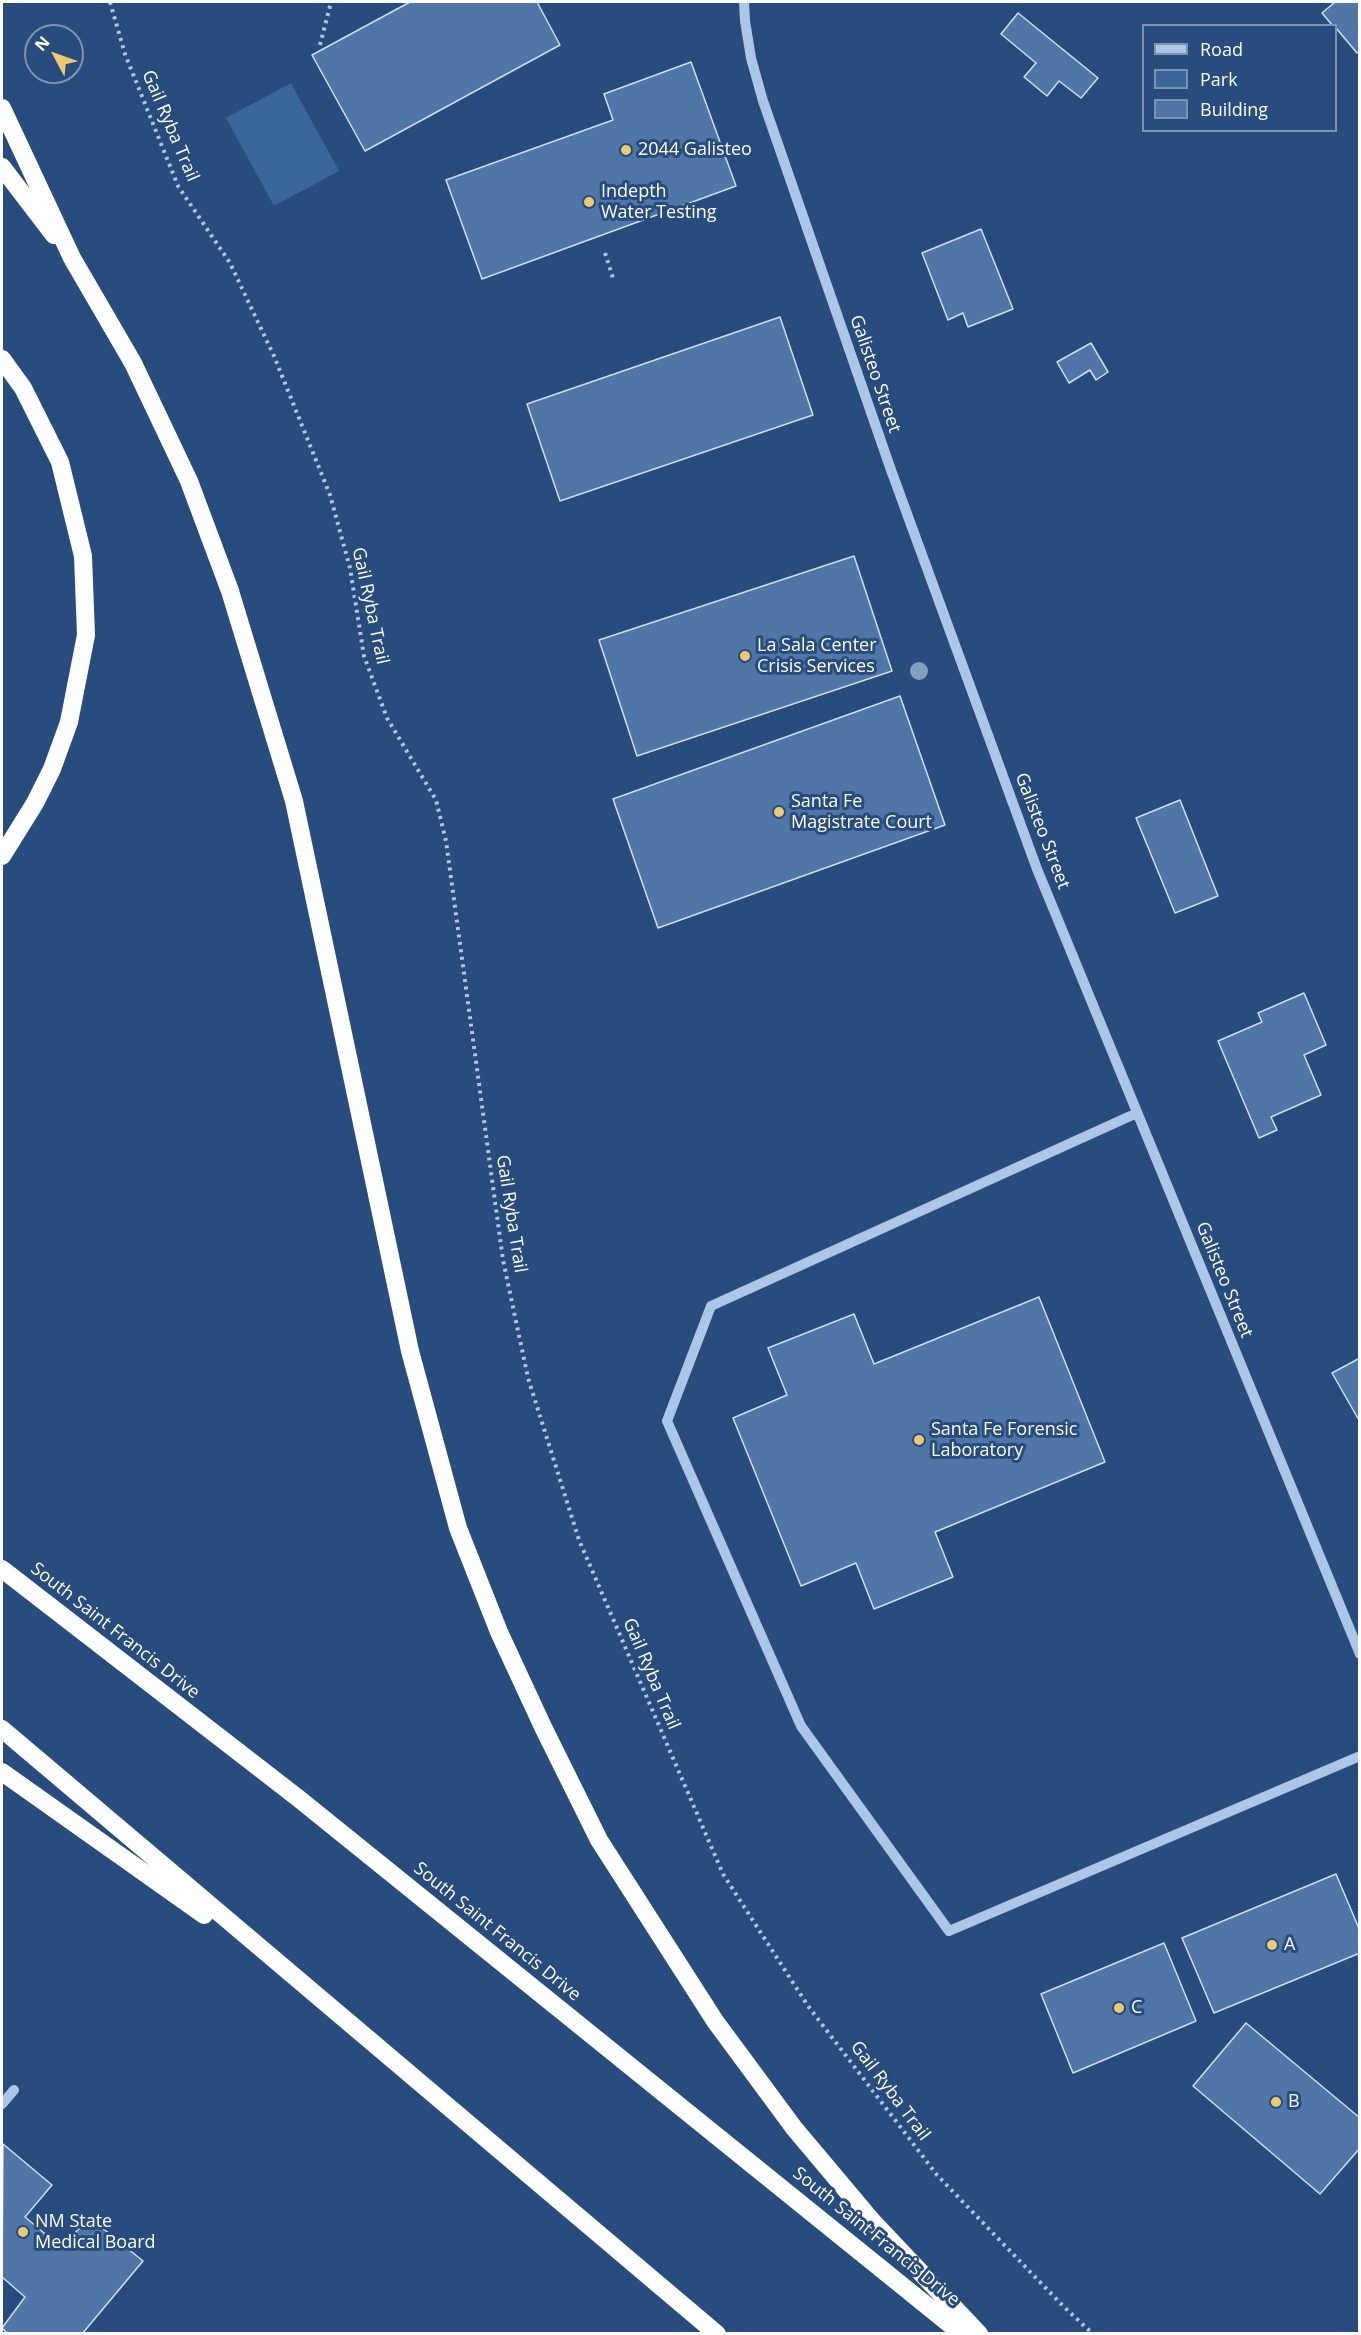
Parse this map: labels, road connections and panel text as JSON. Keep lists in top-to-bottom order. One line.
{"streets":{"highway":["South Saint Francis Drive"],"street":["Galisteo Street"],"path":["Gail Ryba Trail"]},"places":["2044 Galisteo","Indepth Water Testing","La Sala Center Crisis Services","Santa Fe Magistrate Court","Santa Fe Forensic Laboratory","A","C","B","NM State Medical Board"],"legend":["Road","Park","Building"],"north":"top left"}
